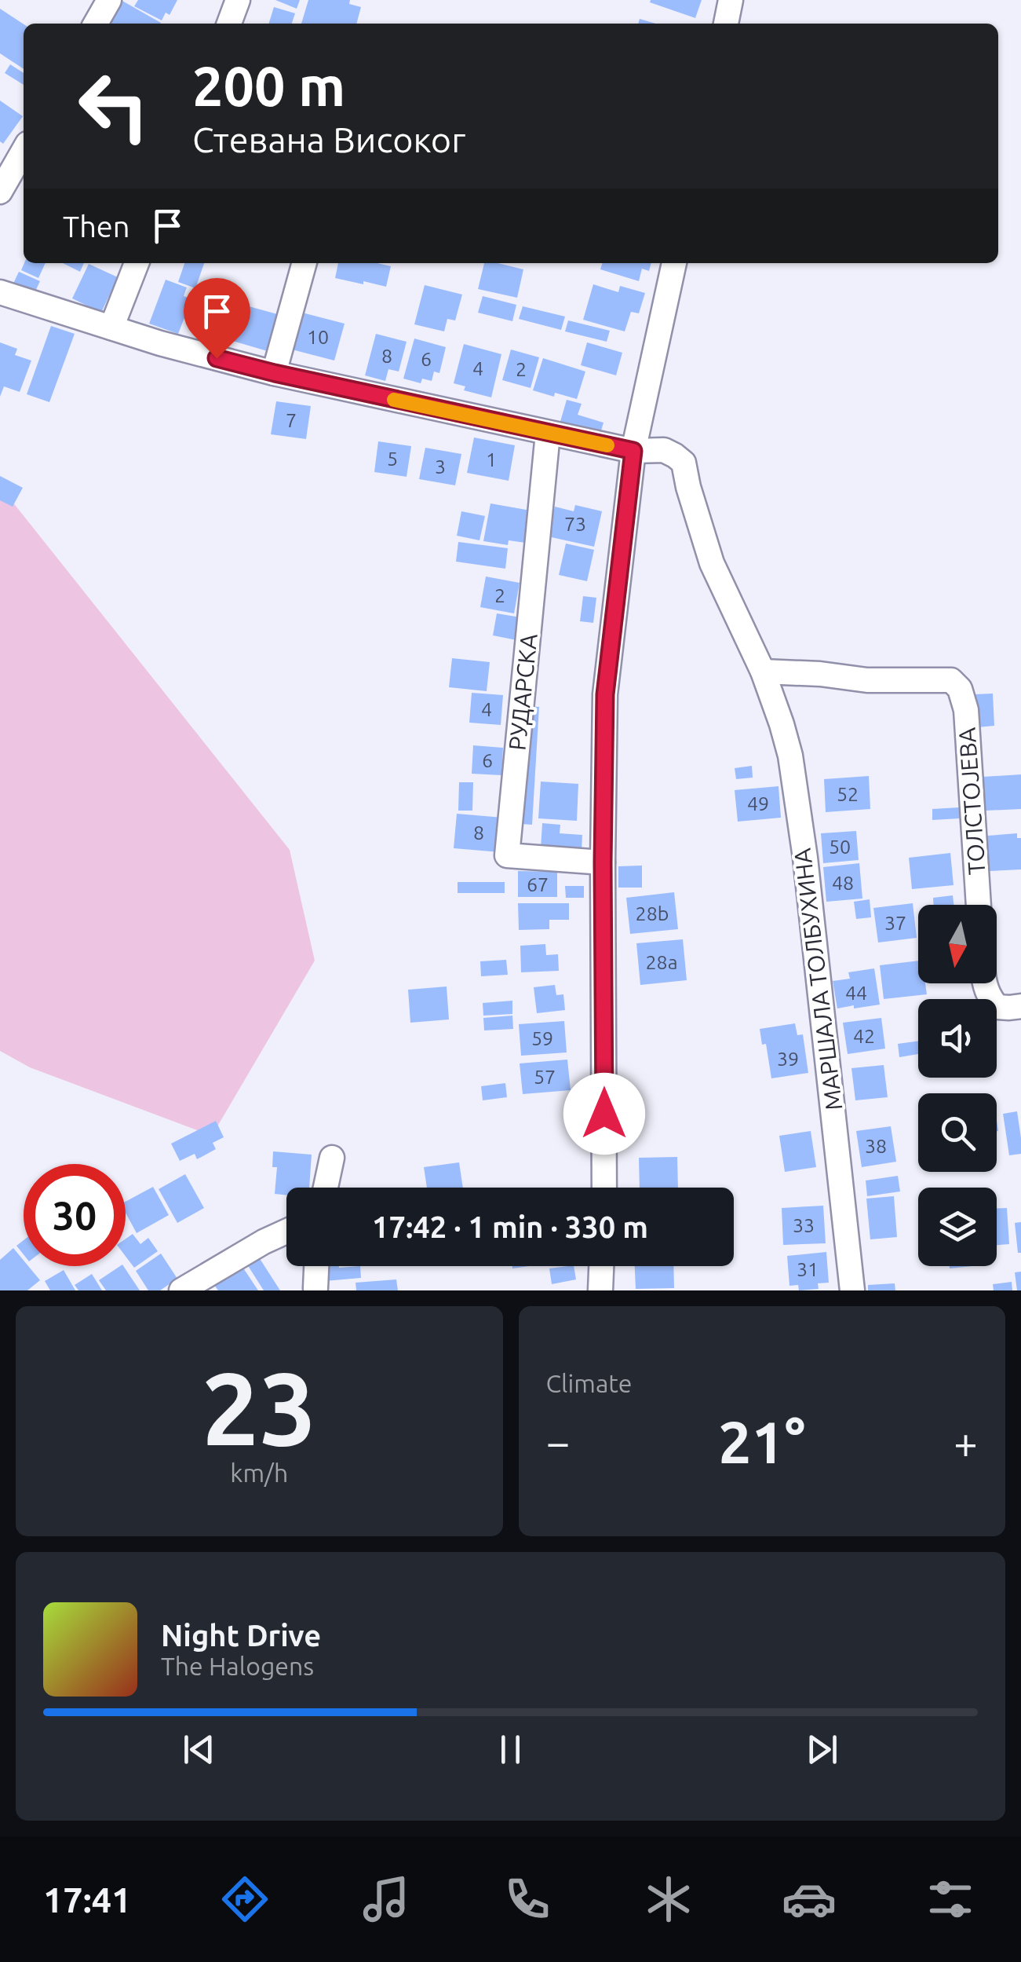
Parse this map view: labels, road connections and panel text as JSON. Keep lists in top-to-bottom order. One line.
{"streets":{"street":["РУДАРСКА","ТОЛСТОЈЕВА","МАРШАЛА ТОЛБУХИНА"]},"crossings":[["РУДАРСКА","МАРШАЛА ТОЛБУХИНА"],["ТОЛСТОЈЕВА","МАРШАЛА ТОЛБУХИНА"]],"house_numbers":["10","8","6","4","2","7","5","1","3","73","2","4","6","52","49","8","50","48","67","28b","37","28a","44","42","59","39","57","38","33","31"],"north":"bottom","page":{"turn":["200 m","Стевана Високог"],"then":"Then","limit":"30","trip":"17:42 · 1 min · 330 m","tile":[["23","km/h"],"Climate"],"heat":["−","21°","+"],"song":["Night Drive","The Halogens"],"tabs":"17:41"}}
